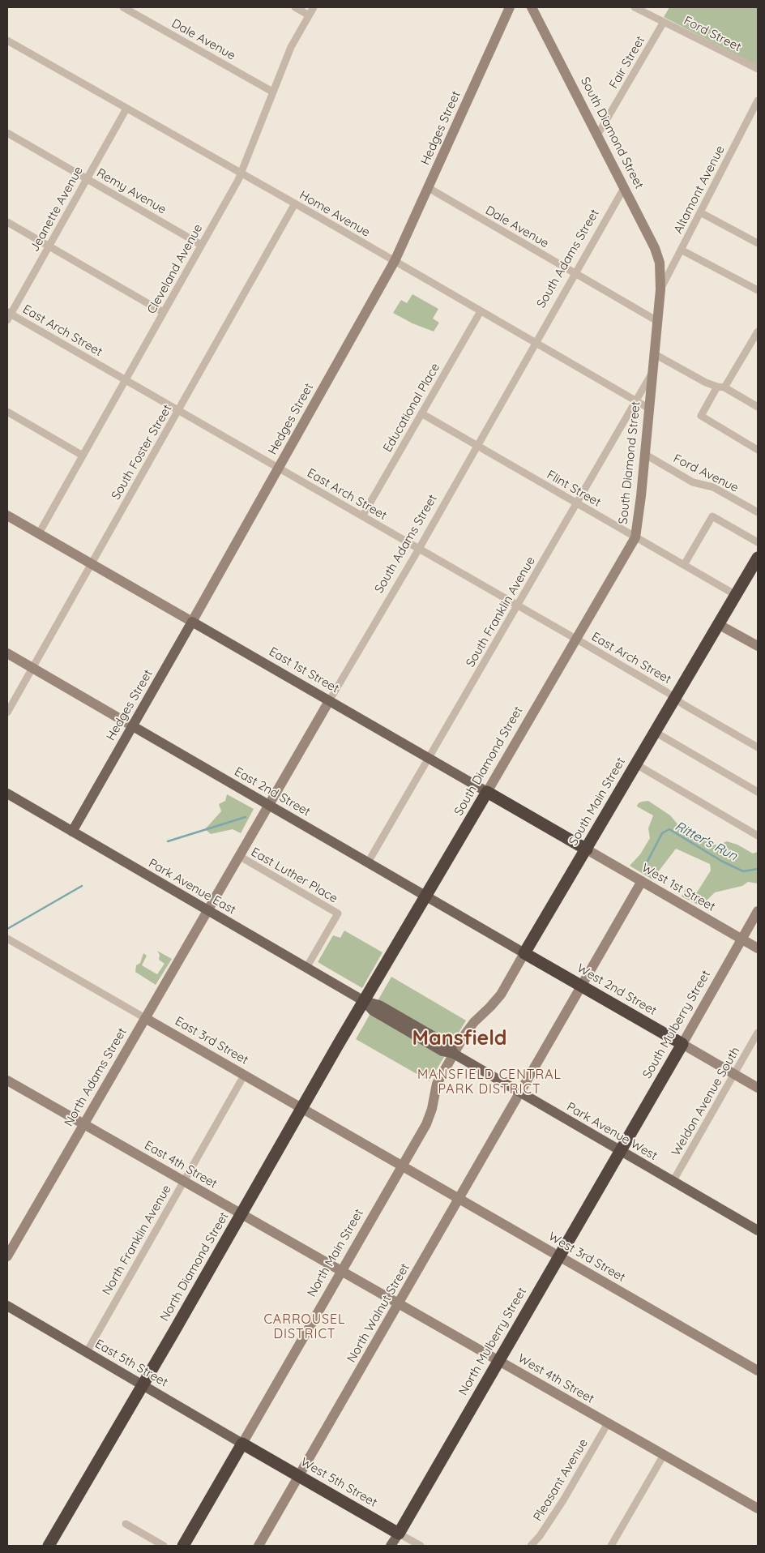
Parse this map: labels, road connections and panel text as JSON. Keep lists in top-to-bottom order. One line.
{"streets":{"highway":["South Diamond Street","East 1st Street","South Main Street","West 2nd Street","South Mulberry Street","North Main Street","North Diamond Street","North Mulberry Street","West 5th Street"],"main road":["Hedges Street","East 2nd Street","Park Avenue East","Park Avenue West","East 5th Street"],"street":["Ford Street","Dale Avenue","Fair Street","Altamont Avenue","Remy Avenue","Jeanette Avenue","Home Avenue","South Adams Street","Cleveland Avenue","East Arch Street","Educational Place","South Foster Street","Ford Avenue","Flint Street","South Franklin Avenue","East Luther Place","West 1st Street","East 3rd Street","North Adams Street","Weldon Avenue South","East 4th Street","North Franklin Avenue","West 3rd Street","North Walnut Street","West 4th Street","Pleasant Avenue"]},"crossings":[["Ford Street","Fair Street"],["Dale Avenue","Hedges Street"],["Dale Avenue","South Diamond Street"],["Dale Avenue","South Adams Street"],["Dale Avenue","Cleveland Avenue"],["Fair Street","South Diamond Street"],["Hedges Street","Home Avenue"],["Hedges Street","East Arch Street"],["Hedges Street","East 1st Street"],["Hedges Street","East 2nd Street"],["Hedges Street","Park Avenue East"],["South Diamond Street","Altamont Avenue"],["South Diamond Street","Home Avenue"],["South Diamond Street","South Adams Street"],["South Diamond Street","East Arch Street"],["South Diamond Street","Ford Avenue"],["South Diamond Street","Flint Street"],["South Diamond Street","South Franklin Avenue"],["South Diamond Street","East 1st Street"],["South Diamond Street","East 2nd Street"],["South Diamond Street","Park Avenue East"],["South Diamond Street","North Diamond Street"],["Remy Avenue","Jeanette Avenue"],["Remy Avenue","Cleveland Avenue"],["Jeanette Avenue","Home Avenue"],["Jeanette Avenue","East Arch Street"],["Home Avenue","South Adams Street"],["Home Avenue","Cleveland Avenue"],["Home Avenue","Educational Place"],["Home Avenue","South Foster Street"],["Home Avenue","South Franklin Avenue"],["South Adams Street","East Arch Street"],["South Adams Street","Flint Street"],["South Adams Street","East 1st Street"],["South Adams Street","East 2nd Street"],["South Adams Street","East Luther Place"],["South Adams Street","Park Avenue East"],["South Adams Street","North Adams Street"],["Cleveland Avenue","East Arch Street"],["Cleveland Avenue","East 1st Street"],["East Arch Street","Educational Place"],["East Arch Street","South Foster Street"],["East Arch Street","South Franklin Avenue"],["East Arch Street","South Main Street"],["Educational Place","Flint Street"],["South Foster Street","East 1st Street"],["South Foster Street","East 2nd Street"],["Flint Street","South Franklin Avenue"],["Flint Street","South Main Street"],["South Franklin Avenue","East 1st Street"],["South Franklin Avenue","East 2nd Street"],["East 1st Street","South Main Street"],["East 1st Street","West 1st Street"],["East 2nd Street","South Main Street"],["East 2nd Street","West 2nd Street"],["South Main Street","Park Avenue East"],["South Main Street","West 1st Street"],["South Main Street","West 2nd Street"],["South Main Street","Park Avenue West"],["South Main Street","North Main Street"],["East Luther Place","Park Avenue East"],["Park Avenue East","North Adams Street"],["Park Avenue East","Park Avenue West"],["Park Avenue East","North Main Street"],["Park Avenue East","North Diamond Street"],["West 1st Street","South Mulberry Street"],["West 1st Street","North Walnut Street"],["West 2nd Street","South Mulberry Street"],["West 2nd Street","Weldon Avenue South"],["West 2nd Street","North Walnut Street"],["South Mulberry Street","Park Avenue West"],["South Mulberry Street","North Mulberry Street"],["East 3rd Street","North Adams Street"],["East 3rd Street","North Franklin Avenue"],["East 3rd Street","North Main Street"],["East 3rd Street","West 3rd Street"],["East 3rd Street","North Diamond Street"],["North Adams Street","East 4th Street"],["Weldon Avenue South","Park Avenue West"],["Park Avenue West","North Main Street"],["Park Avenue West","North Walnut Street"],["Park Avenue West","North Mulberry Street"],["East 4th Street","North Franklin Avenue"],["East 4th Street","North Main Street"],["East 4th Street","North Diamond Street"],["East 4th Street","West 4th Street"],["North Franklin Avenue","East 5th Street"],["North Main Street","West 3rd Street"],["North Main Street","East 5th Street"],["North Main Street","West 4th Street"],["North Main Street","West 5th Street"],["West 3rd Street","North Walnut Street"],["West 3rd Street","North Mulberry Street"],["North Diamond Street","East 5th Street"],["North Walnut Street","West 4th Street"],["North Walnut Street","West 5th Street"],["North Mulberry Street","West 4th Street"],["North Mulberry Street","West 5th Street"],["East 5th Street","West 5th Street"],["West 4th Street","Pleasant Avenue"]],"districts":["Mansfield","MANSFIELD CENTRAL PARK DISTRICT","CARROUSEL DISTRICT"],"water":["Ritter's Run"]}
